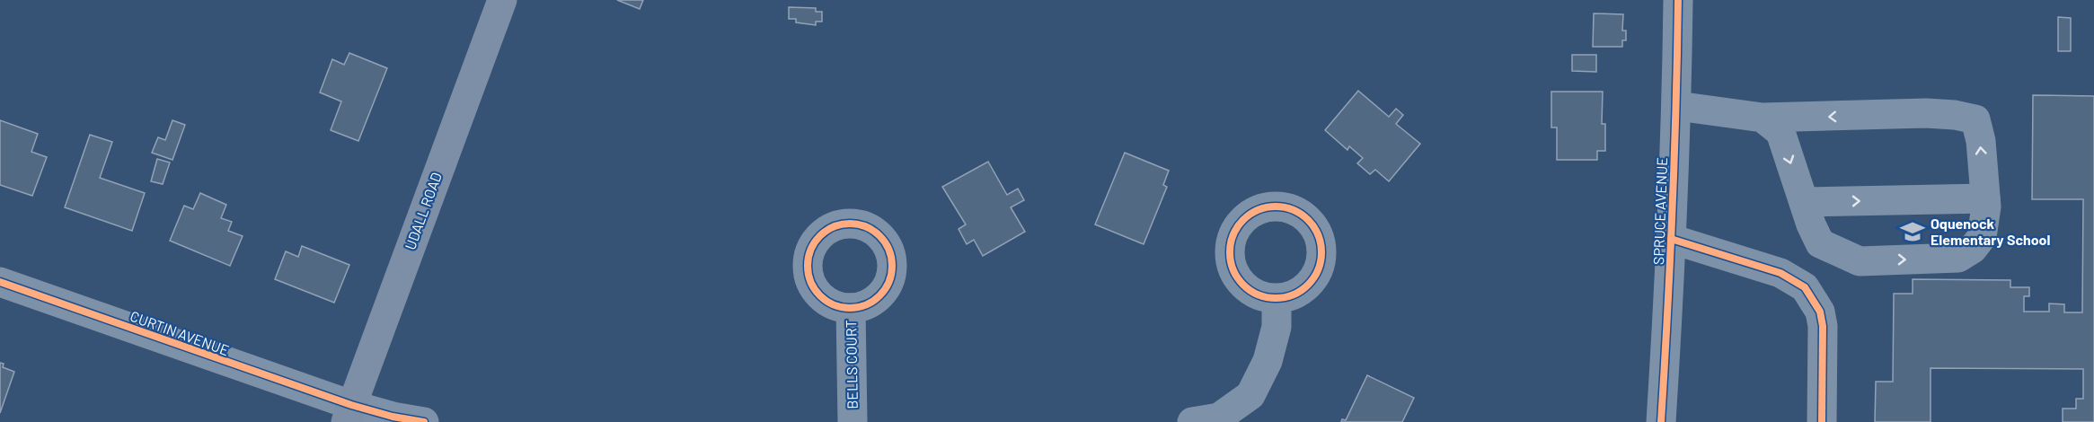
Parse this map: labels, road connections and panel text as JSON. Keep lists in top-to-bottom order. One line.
{"streets":{"main road":["UDALL ROAD"],"street":["SPRUCE AVENUE","CURTIN AVENUE","BELLS COURT"]},"crossings":[["UDALL ROAD","CURTIN AVENUE"]],"places":{"school or university":["Oquenock Elementary School"]}}
